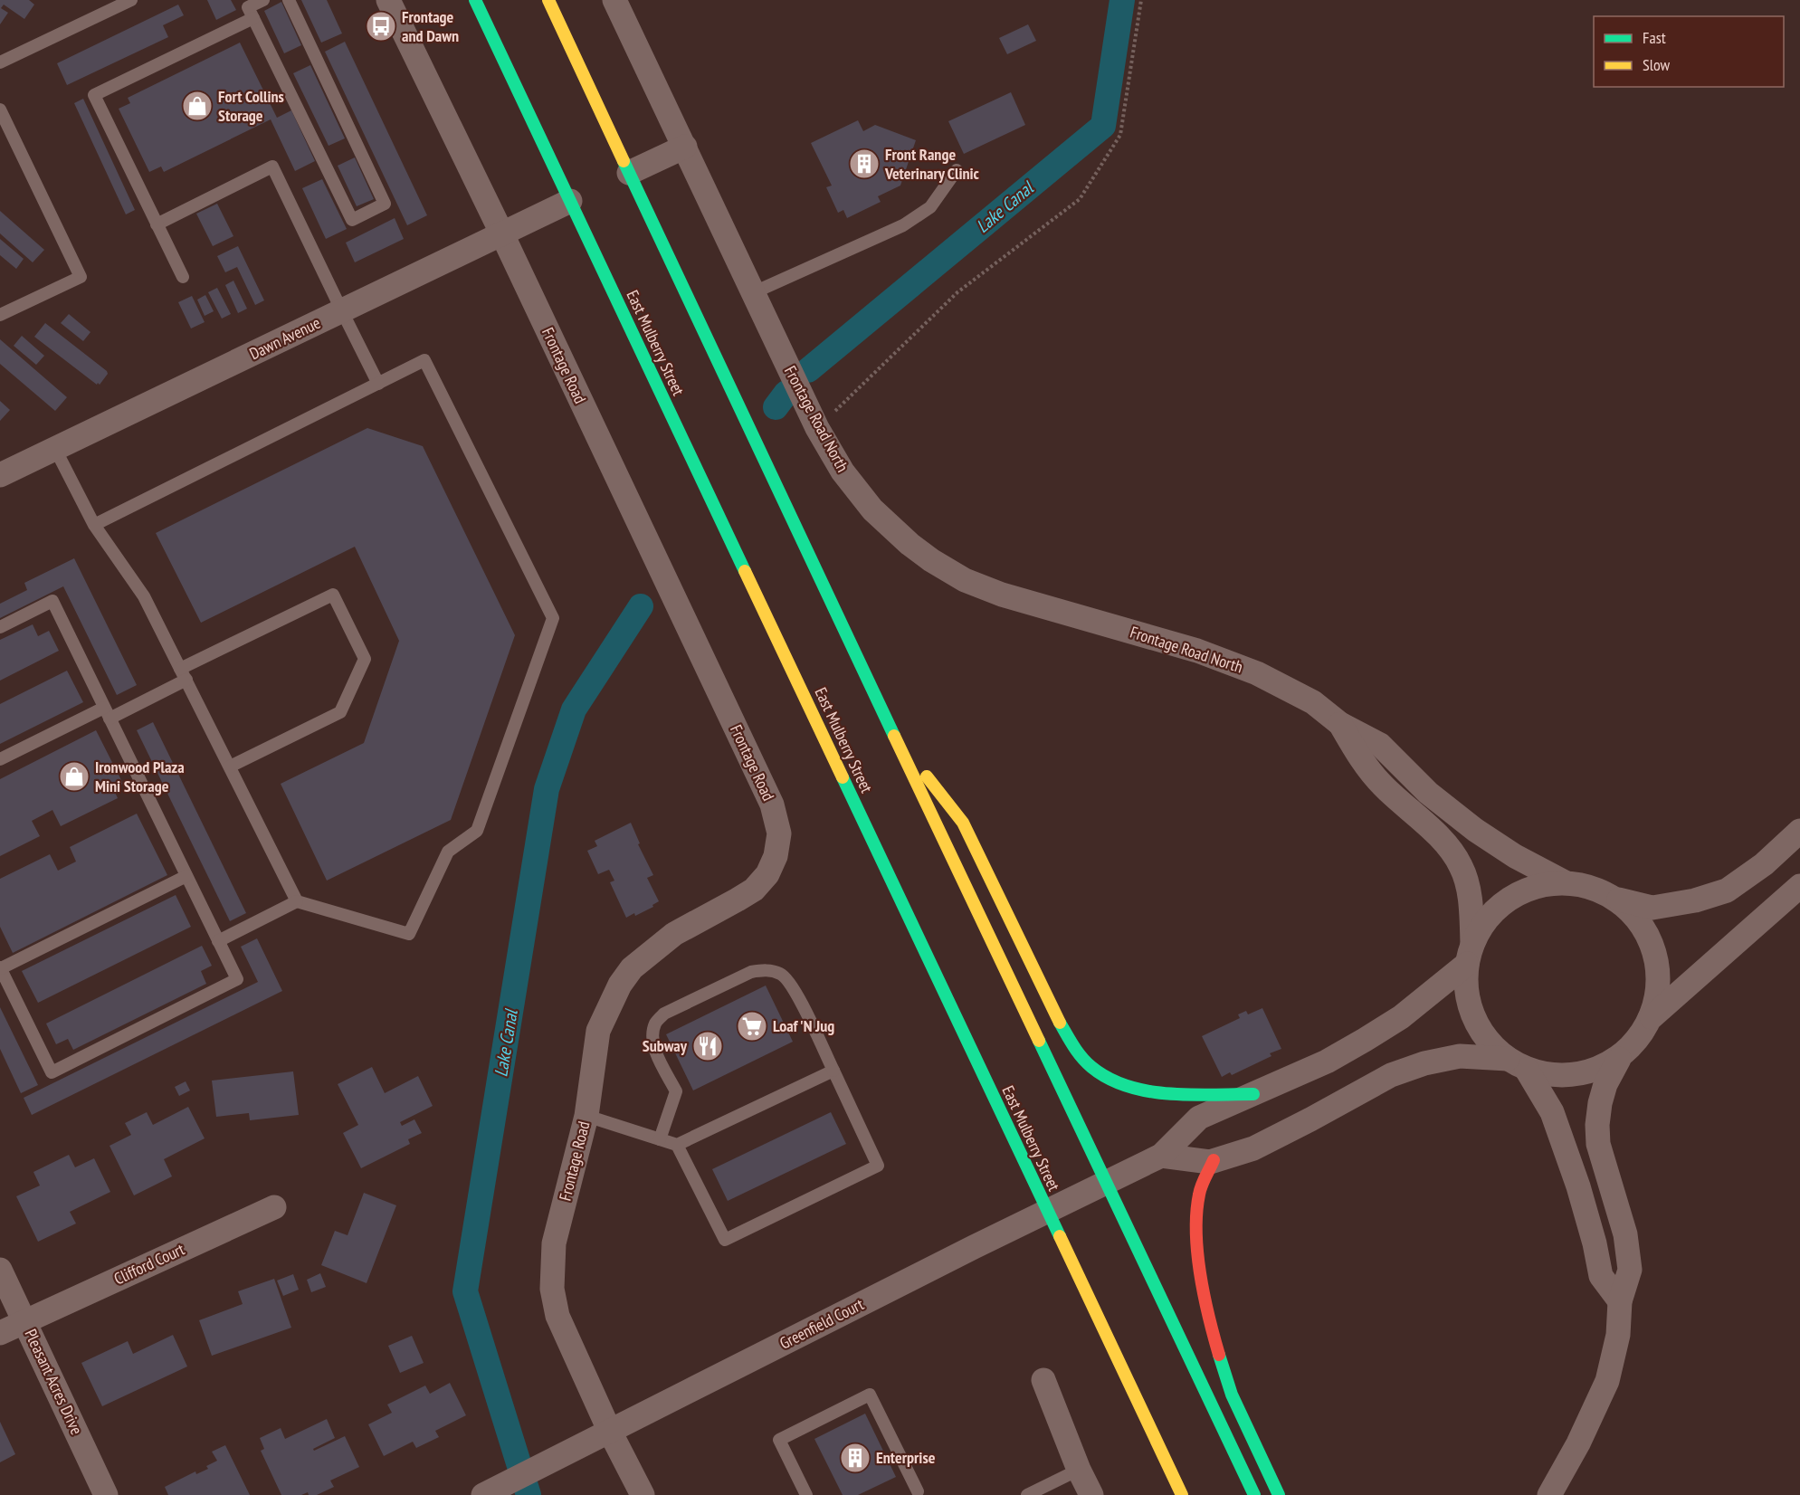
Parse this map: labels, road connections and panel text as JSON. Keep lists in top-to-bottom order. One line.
{"streets":{"highway":["East Mulberry Street"],"street":["Dawn Avenue","Frontage Road","Frontage Road North","Clifford Court","Greenfield Court","Pleasant Acres Drive"]},"crossings":[["Dawn Avenue","East Mulberry Street"],["Dawn Avenue","Frontage Road"],["East Mulberry Street","Greenfield Court"],["Frontage Road","Greenfield Court"],["Clifford Court","Pleasant Acres Drive"]],"water":["Lake Canal"],"places":{"bus stop":["Frontage and Dawn"],"shop":["Fort Collins Storage","Ironwood Plaza Mini Storage"],"building":["Front Range Veterinary Clinic","Enterprise"],"supermarket":["Loaf 'N Jug"],"restaurant":["Subway"]},"legend":["Fast","Slow"]}
